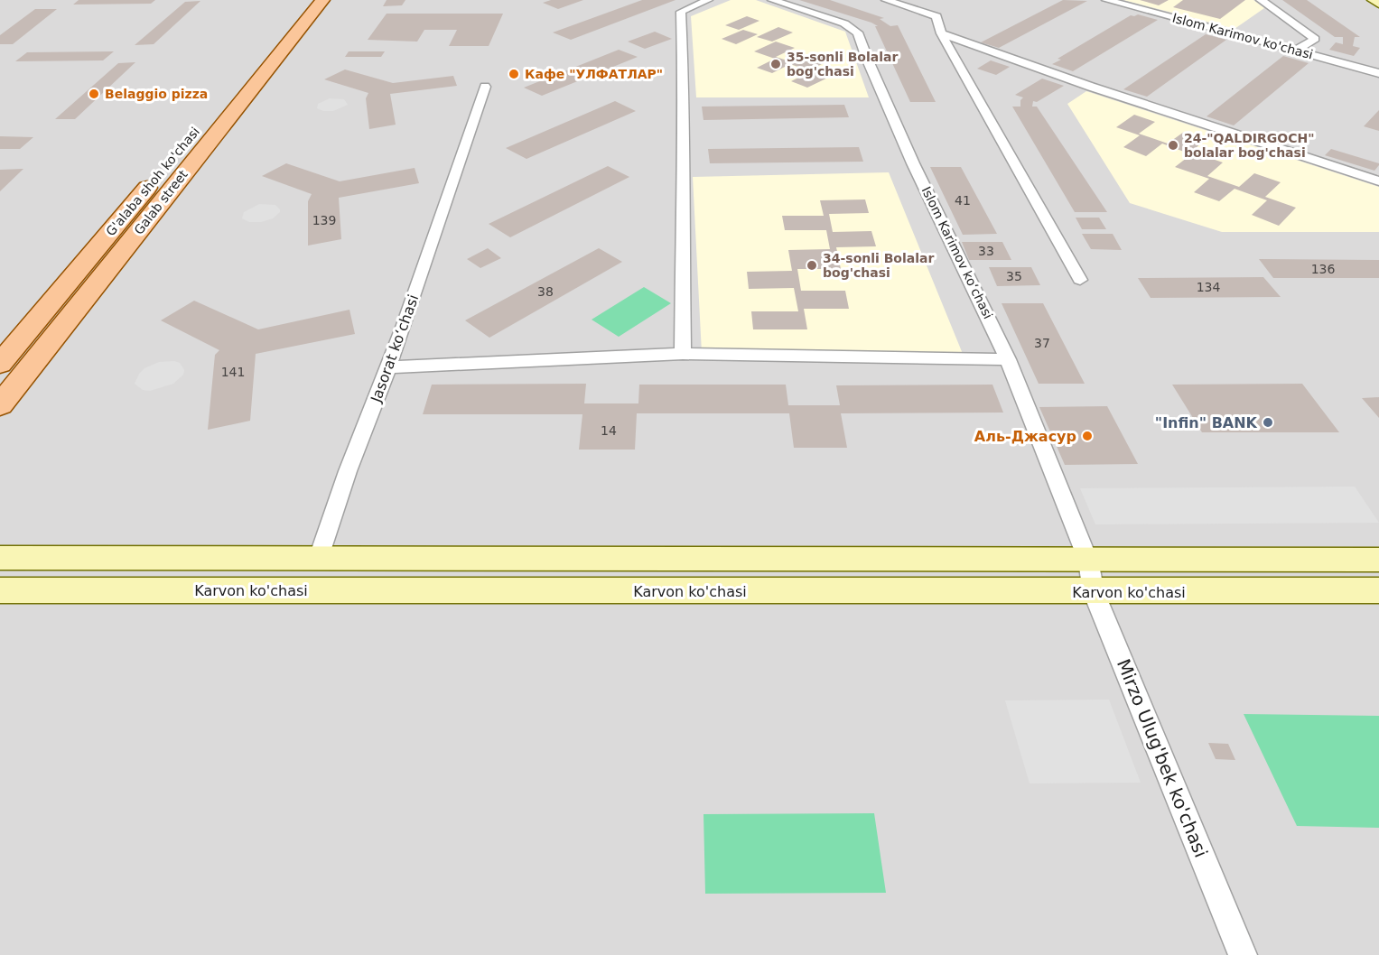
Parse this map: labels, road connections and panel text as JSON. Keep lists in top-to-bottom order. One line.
{"streets":{"main road":["G'alaba shoh ko'chasi","Galab street","Karvon ko'chasi"],"street":["Islom Karimov ko'chasi","Islom Karimov ko‘chasi","Jasorat ko‘chasi","Mirzo Ulug'bek ko'chasi"]},"crossings":[["Islom Karimov ko‘chasi","Mirzo Ulug'bek ko'chasi"],["Karvon ko'chasi","Mirzo Ulug'bek ko'chasi"]],"places":["35-sonli Bolalar bog'chasi","Кафе \"УЛФАТЛАР\"","Belaggio pizza","24-\"QALDIRGOCH\" bolalar bog'chasi","34-sonli Bolalar bog'chasi","\"Infin\" BANK","Аль-Джасур"],"house_numbers":["41","139","33","136","35","134","38","37","141","14"]}
